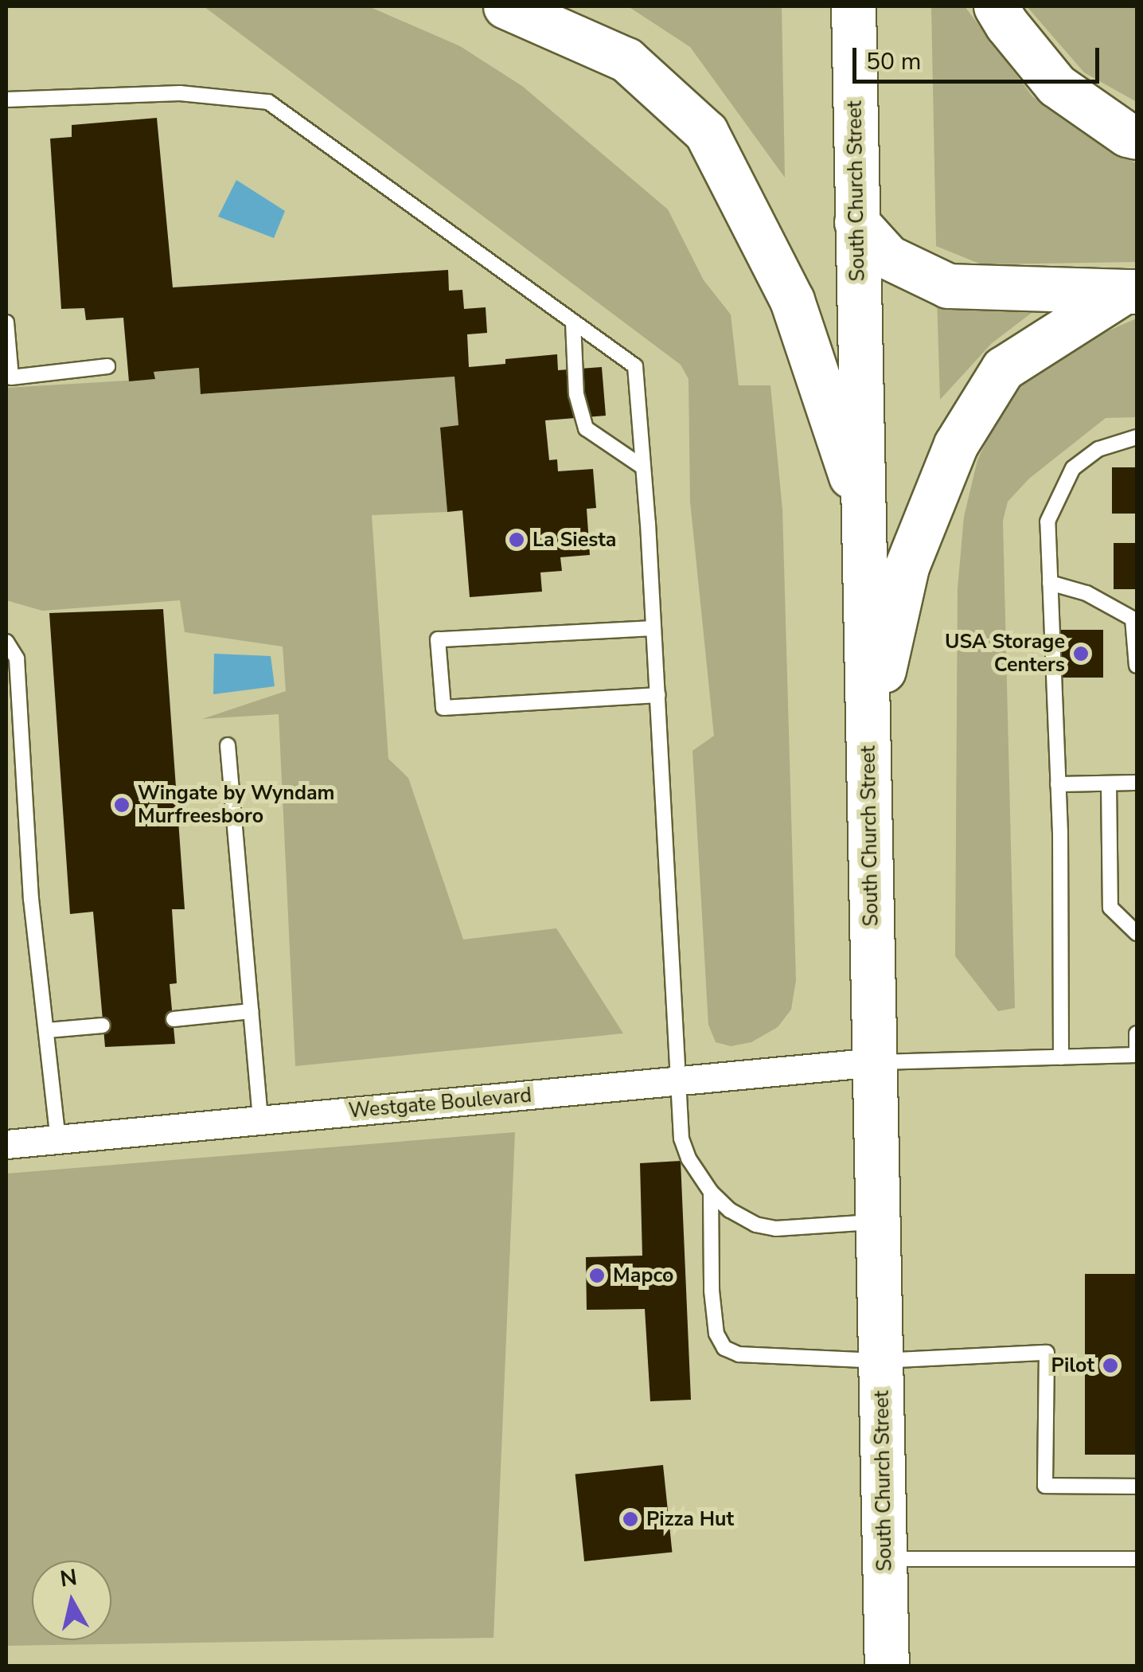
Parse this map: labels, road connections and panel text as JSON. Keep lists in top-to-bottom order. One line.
{"streets":{"highway":["South Church Street"],"street":["Westgate Boulevard"]},"crossings":[["South Church Street","Westgate Boulevard"]],"places":["La Siesta","USA Storage Centers","Wingate by Wyndam Murfreesboro","Mapco","Pilot","Pizza Hut"],"scale_bar":"50 m","north":"top"}
